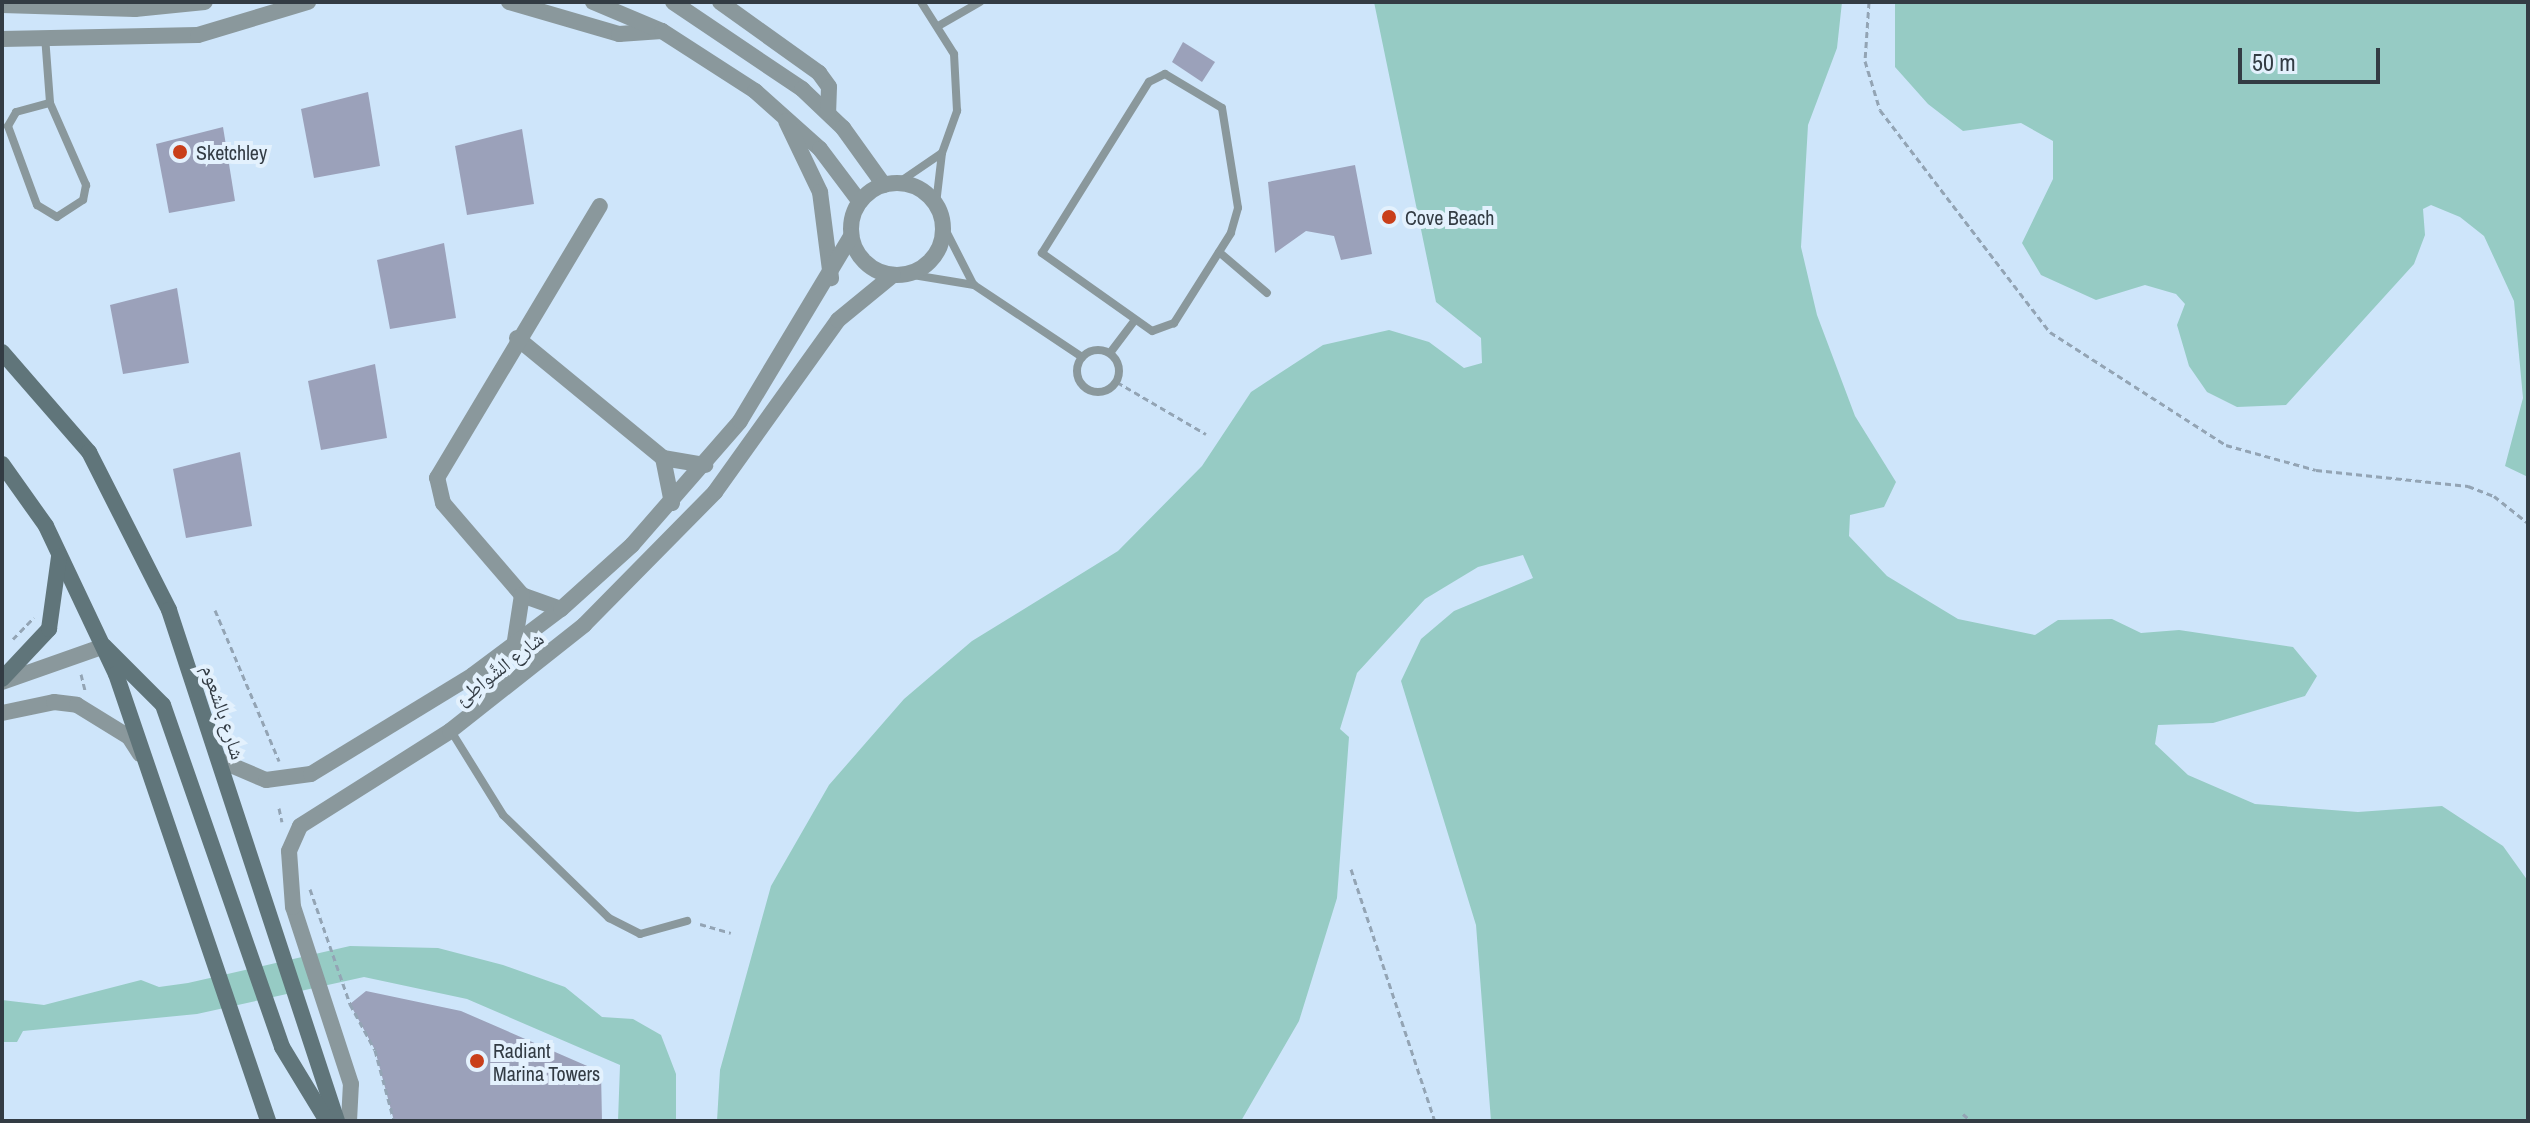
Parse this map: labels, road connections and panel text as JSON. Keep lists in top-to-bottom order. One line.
{"streets":{"main road":["شارع بالشعوم"],"street":["شارع الشَّواطِئ"]},"crossings":[["شارع الشَّواطِئ","شارع بالشعوم"]],"places":["Sketchley","Cove Beach","Radiant Marina Towers"],"scale_bar":"50 m"}
